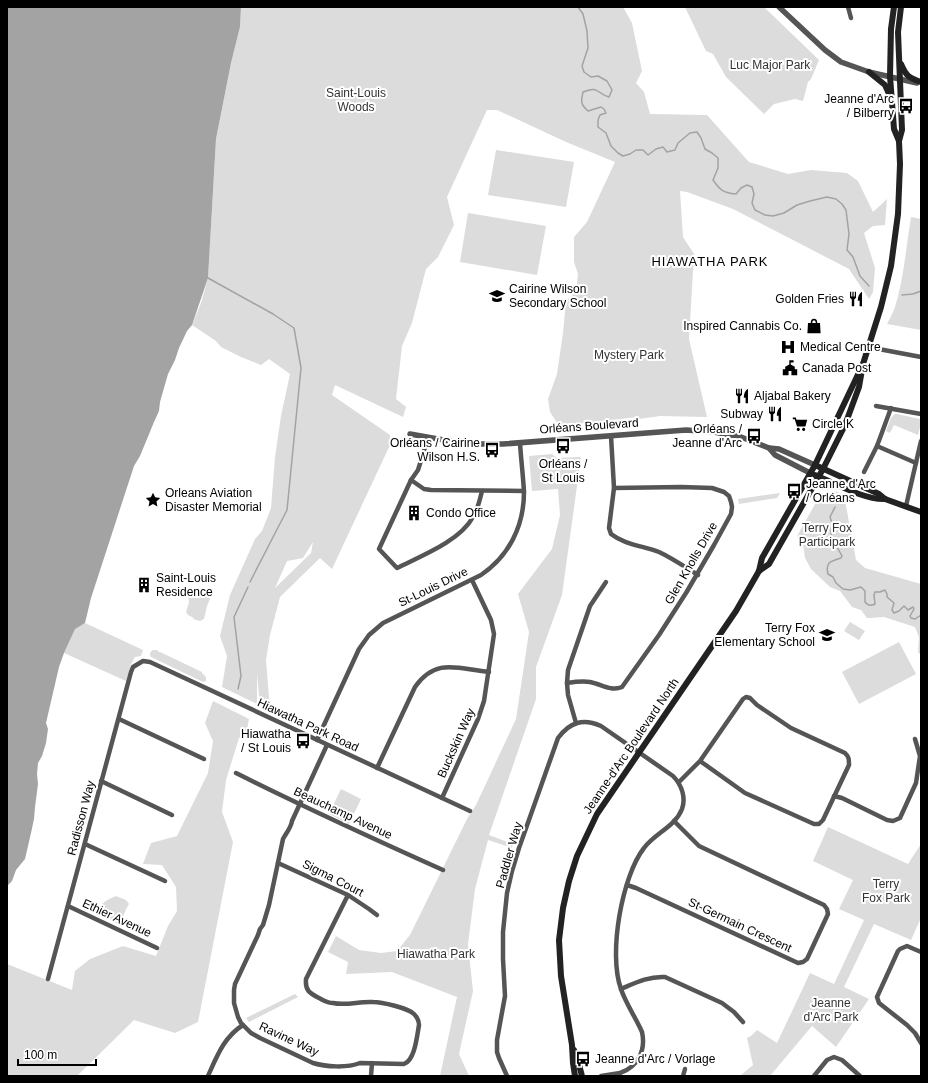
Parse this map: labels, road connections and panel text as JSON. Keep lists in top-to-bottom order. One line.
{"streets":{"main road":["Orléans Boulevard","Jeanne-d'Arc Boulevard North"],"street":["Glen Knolls Drive","St-Louis Drive","Hiawatha Park Road","Buckskin Way","Beauchamp Avenue","Radisson Way","Paddler Way","Sigma Court","Ethier Avenue","St-Germain Crescent","Ravine Way"]},"crossings":[["Orléans Boulevard","St-Louis Drive"],["Orléans Boulevard","Jeanne-d'Arc Boulevard North"],["St-Louis Drive","Hiawatha Park Road"],["St-Louis Drive","Buckskin Way"],["Hiawatha Park Road","Buckskin Way"],["Hiawatha Park Road","Radisson Way"],["Hiawatha Park Road","Ravine Way"],["Beauchamp Avenue","Ravine Way"],["Radisson Way","Ethier Avenue"],["Sigma Court","Ravine Way"]],"districts":["HIAWATHA PARK"],"parks":["Luc Major Park","Saint-Louis Woods","Mystery Park","Terry Fox Participark","Terry Fox Park","Hiawatha Park","Jeanne d'Arc Park"],"places":{"bus stop":["Jeanne d'Arc / Bilberry","Orléans / Jeanne d'Arc","Orléans / St Louis","Orléans / Cairine Wilson H.S.","Jeanne d'Arc / Orléans","Hiawatha / St Louis","Jeanne d'Arc / Vorlage"],"school or university":["Cairine Wilson Secondary School","Terry Fox Elementary School"],"restaurant":["Golden Fries","Aljabal Bakery","Subway"],"shop":["Inspired Cannabis Co."],"hospital":["Medical Centre"],"public building":["Canada Post"],"supermarket":["Circle K"],"place":["Orleans Aviation Disaster Memorial"],"building":["Condo Office","Saint-Louis Residence"]},"scale_bar":"100 m"}
